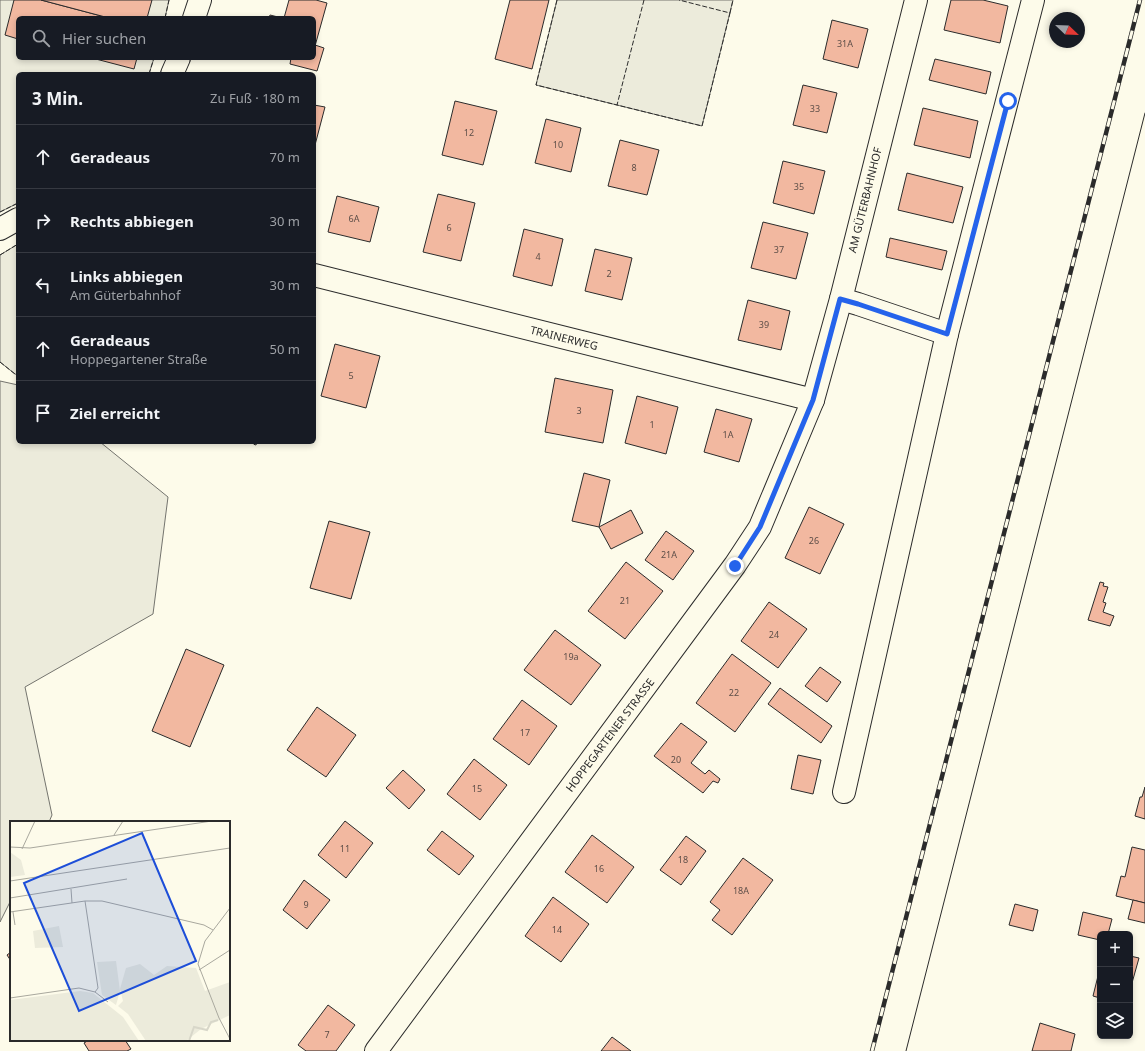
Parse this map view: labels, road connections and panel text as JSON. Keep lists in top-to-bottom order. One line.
{"streets":{"street":["AM GÜTERBAHNHOF","TRAINERWEG","HOPPEGARTENER STRASSE"]},"crossings":[["AM GÜTERBAHNHOF","TRAINERWEG"],["AM GÜTERBAHNHOF","HOPPEGARTENER STRASSE"],["TRAINERWEG","HOPPEGARTENER STRASSE"]],"house_numbers":["31A","33","12","10","8","35","6A","6","37","4","2","39","5","3","1","1A","26","21A","21","24","19a","22","17","20","15","11","18","16","18A","9","14","7"],"north":"bottom right","page":{"search":"Hier suchen","heading":["3 Min.","Zu Fuß · 180 m"],"list":[["Geradeaus","70 m"],["Rechts abbiegen","30 m"],["Links abbiegen","Am Güterbahnhof","30 m"],["Geradeaus","Hoppegartener Straße","50 m"],"Ziel erreicht"],"map_buttons":["+","−"]}}
